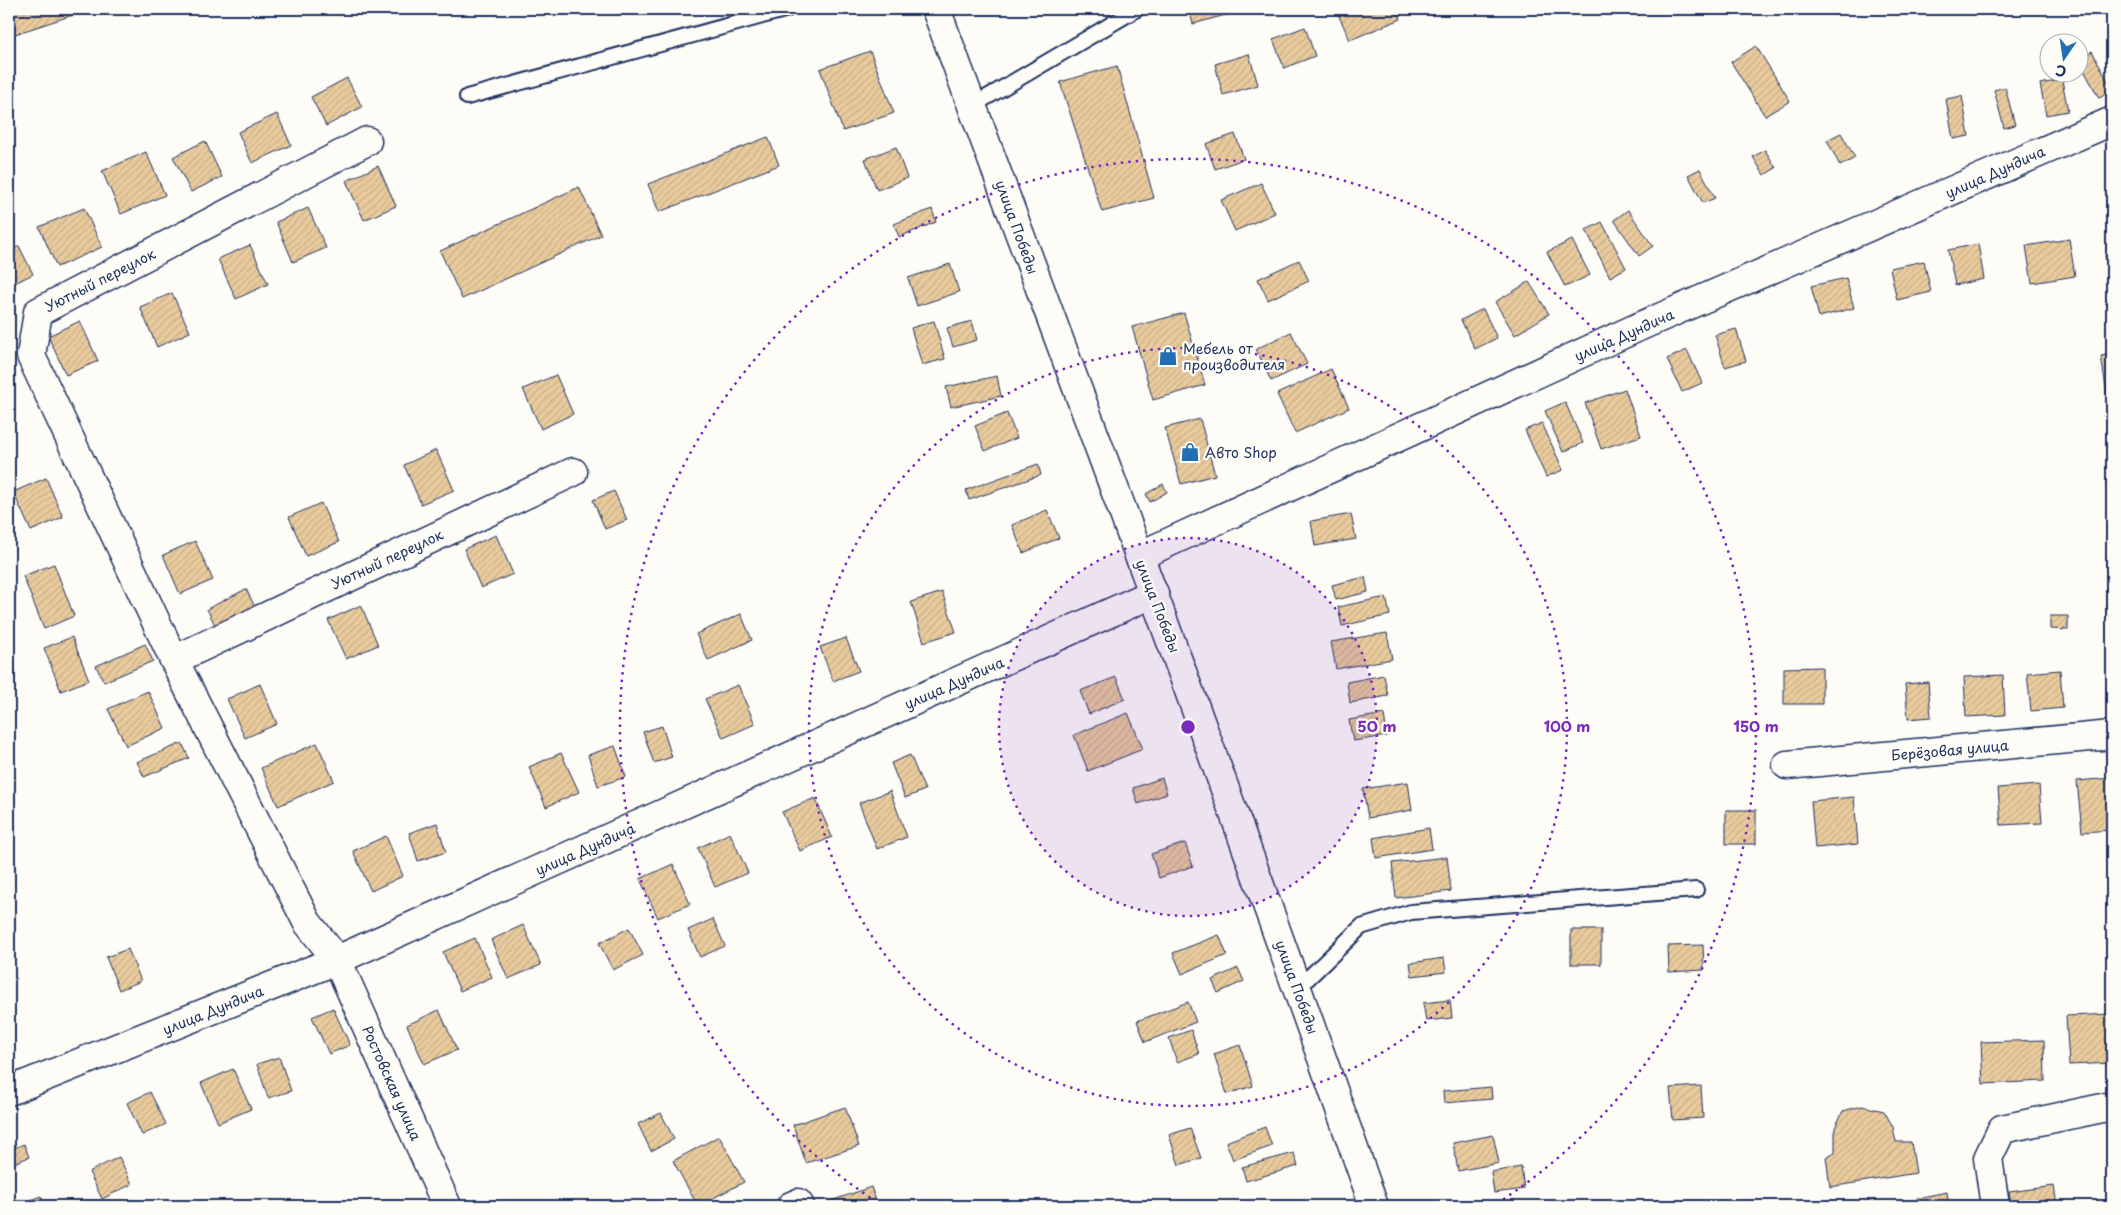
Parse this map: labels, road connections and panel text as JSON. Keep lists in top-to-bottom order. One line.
{"streets":{"street":["улица Дундича","улица Победы","Уютный переулок","Берёзовая улица","Ростовская улица"]},"crossings":[["улица Дундича","улица Победы"],["улица Дундича","Уютный переулок"],["улица Дундича","Ростовская улица"],["Уютный переулок","Ростовская улица"]],"places":{"shop":["Мебель от производителя","Авто Shop"]},"north":"bottom","rings":["50 m","100 m","150 m"]}
